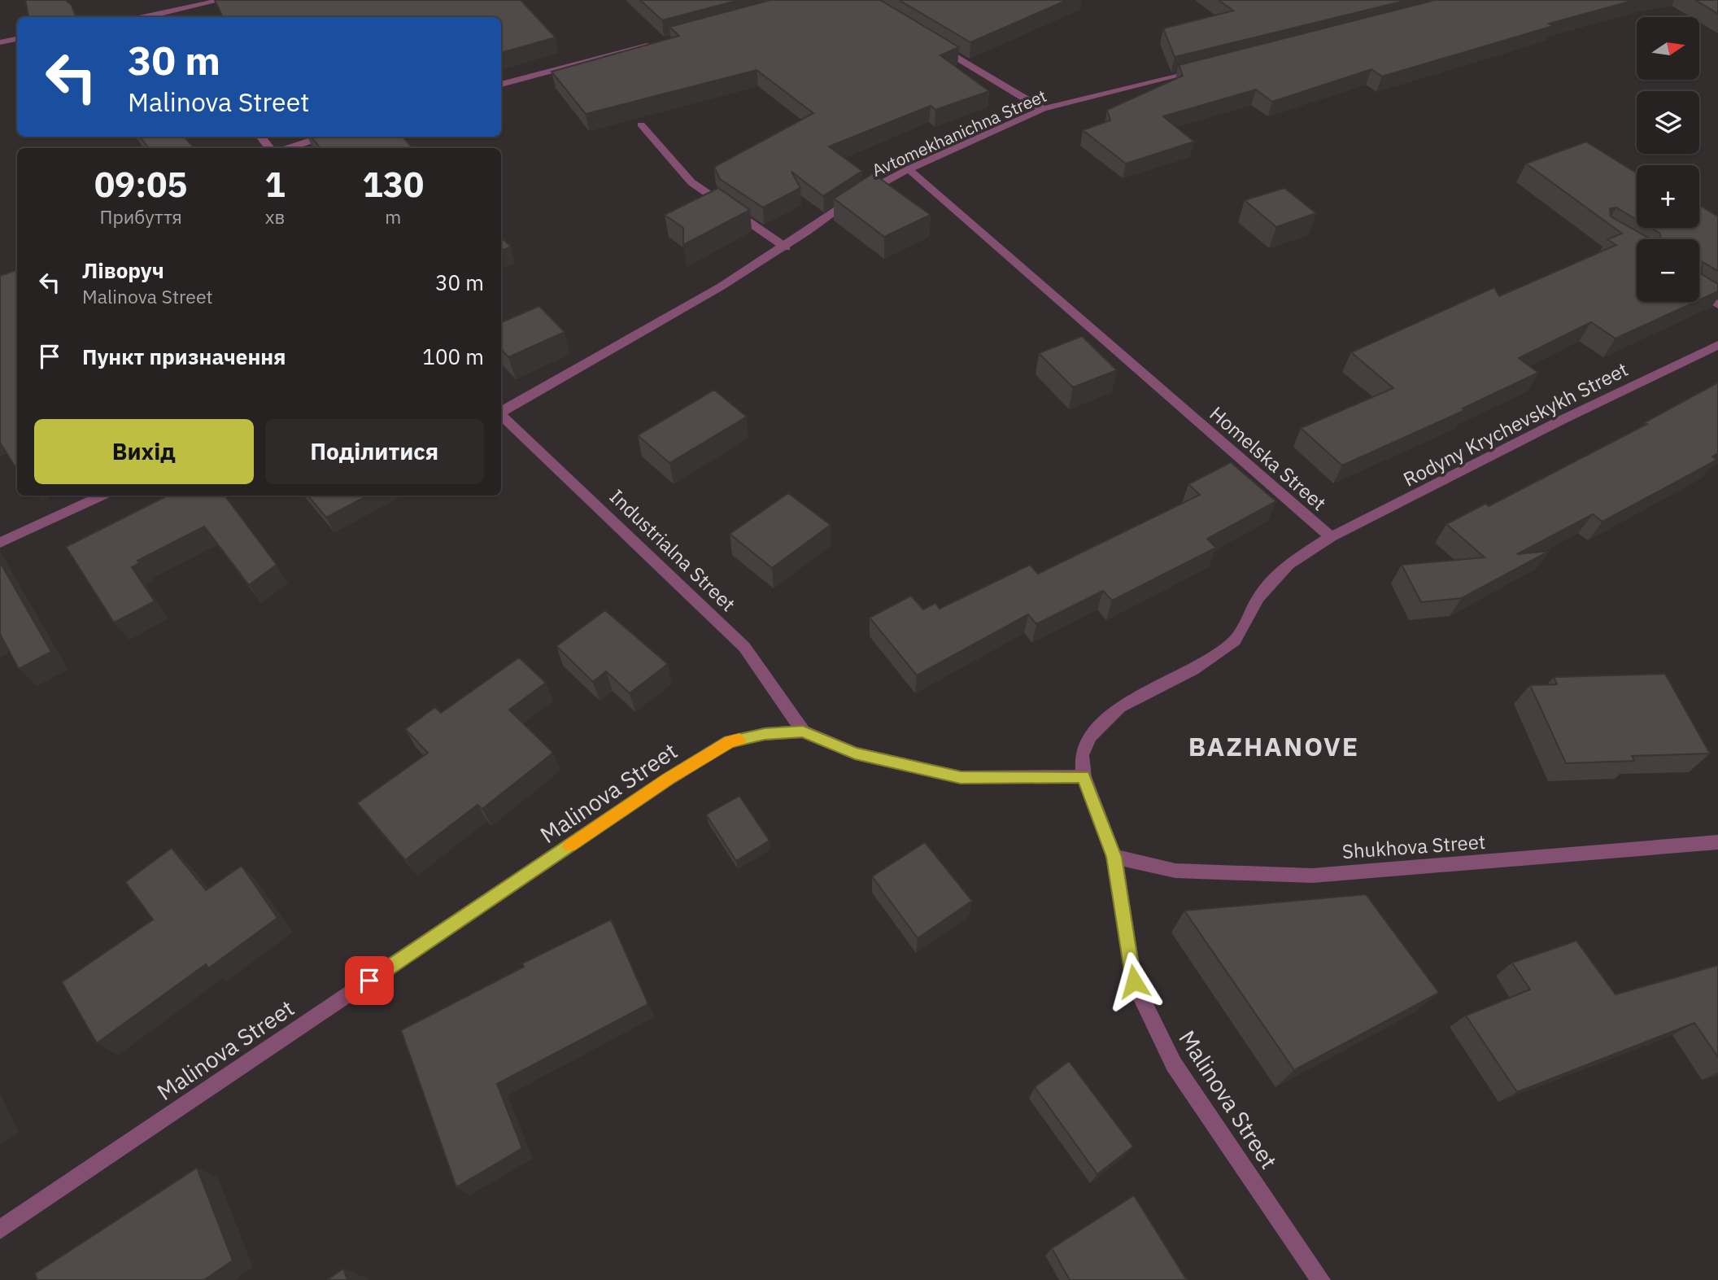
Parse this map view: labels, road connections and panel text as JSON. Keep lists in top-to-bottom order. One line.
{"streets":{"street":["Avtomekhanichna Street","Rodyny Krychevskykh Street","Homelska Street","Industrialna Street","Malinova Street","Shukhova Street"]},"crossings":[["Avtomekhanichna Street","Homelska Street"],["Rodyny Krychevskykh Street","Homelska Street"],["Homelska Street","Malinova Street"],["Industrialna Street","Malinova Street"],["Malinova Street","Shukhova Street"]],"districts":["BAZHANOVE"],"north":"right","page":{"map_buttons":["+","−"],"turn":["30 m","Malinova Street"],"eta":["09:05","Прибуття","1","хв","130","m"],"list":[{"name":"Ліворуч","note":"Malinova Street","value":"30 m"},{"name":"Пункт призначення","value":"100 m"}],"buttons":["Вихід","Поділитися"]}}
